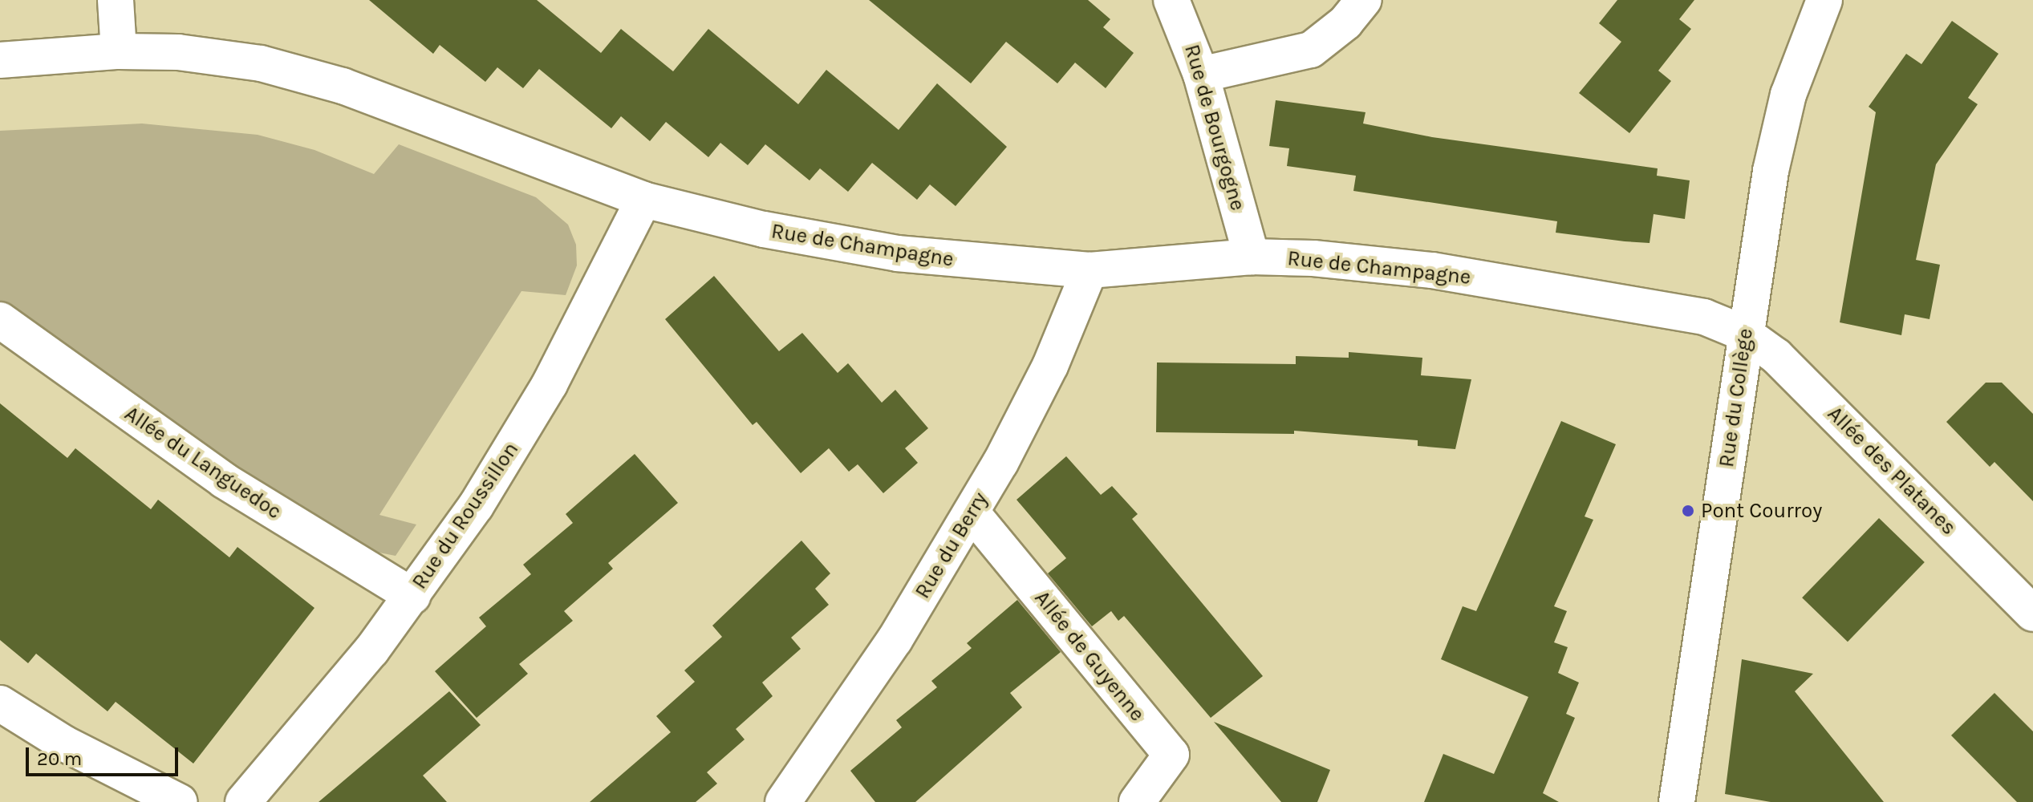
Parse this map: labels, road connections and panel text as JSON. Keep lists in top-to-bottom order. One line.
{"streets":{"street":["Rue de Bourgogne","Rue de Champagne","Rue du Collège","Allée du Languedoc","Allée des Platanes","Rue du Roussillon","Rue du Berry","Allée de Guyenne"]},"crossings":[["Rue de Bourgogne","Rue de Champagne"],["Rue de Champagne","Rue du Collège"],["Rue de Champagne","Allée des Platanes"],["Rue de Champagne","Rue du Roussillon"],["Rue de Champagne","Rue du Berry"],["Rue du Collège","Allée des Platanes"],["Allée du Languedoc","Rue du Roussillon"],["Rue du Berry","Allée de Guyenne"]],"places":["Pont Courroy"],"scale_bar":"20 m"}
